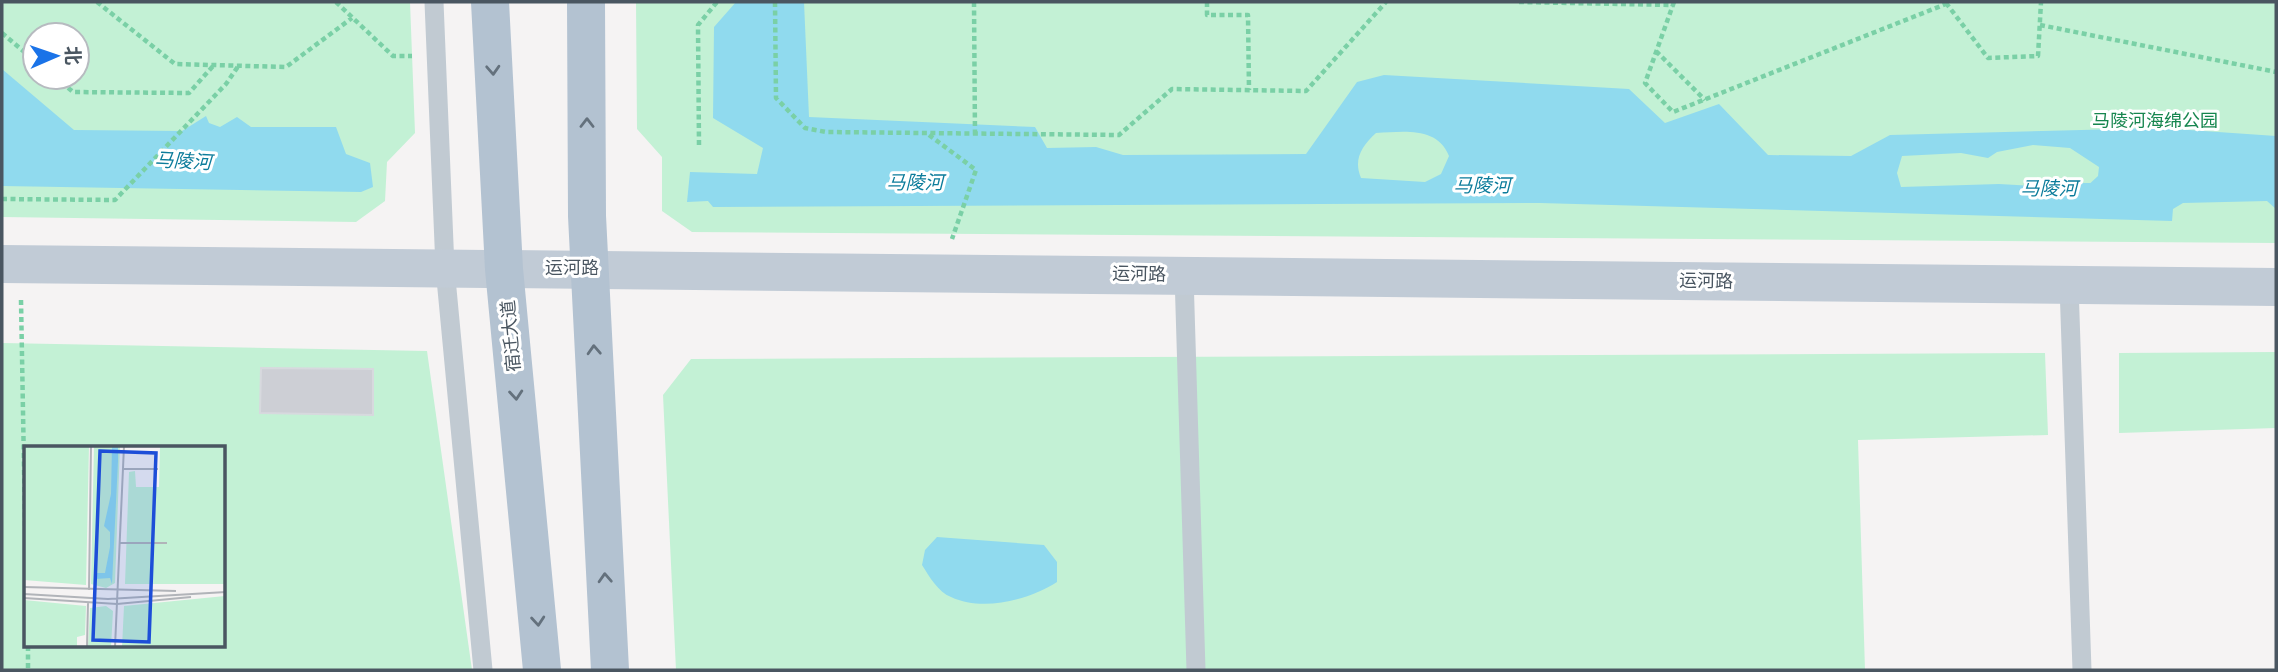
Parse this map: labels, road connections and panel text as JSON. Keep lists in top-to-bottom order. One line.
{"streets":{"main road":["宿迁大道"],"street":["运河路"]},"crossings":[["运河路","宿迁大道"]],"water":["马陵河"],"parks":["马陵河海绵公园"],"north":"right"}
